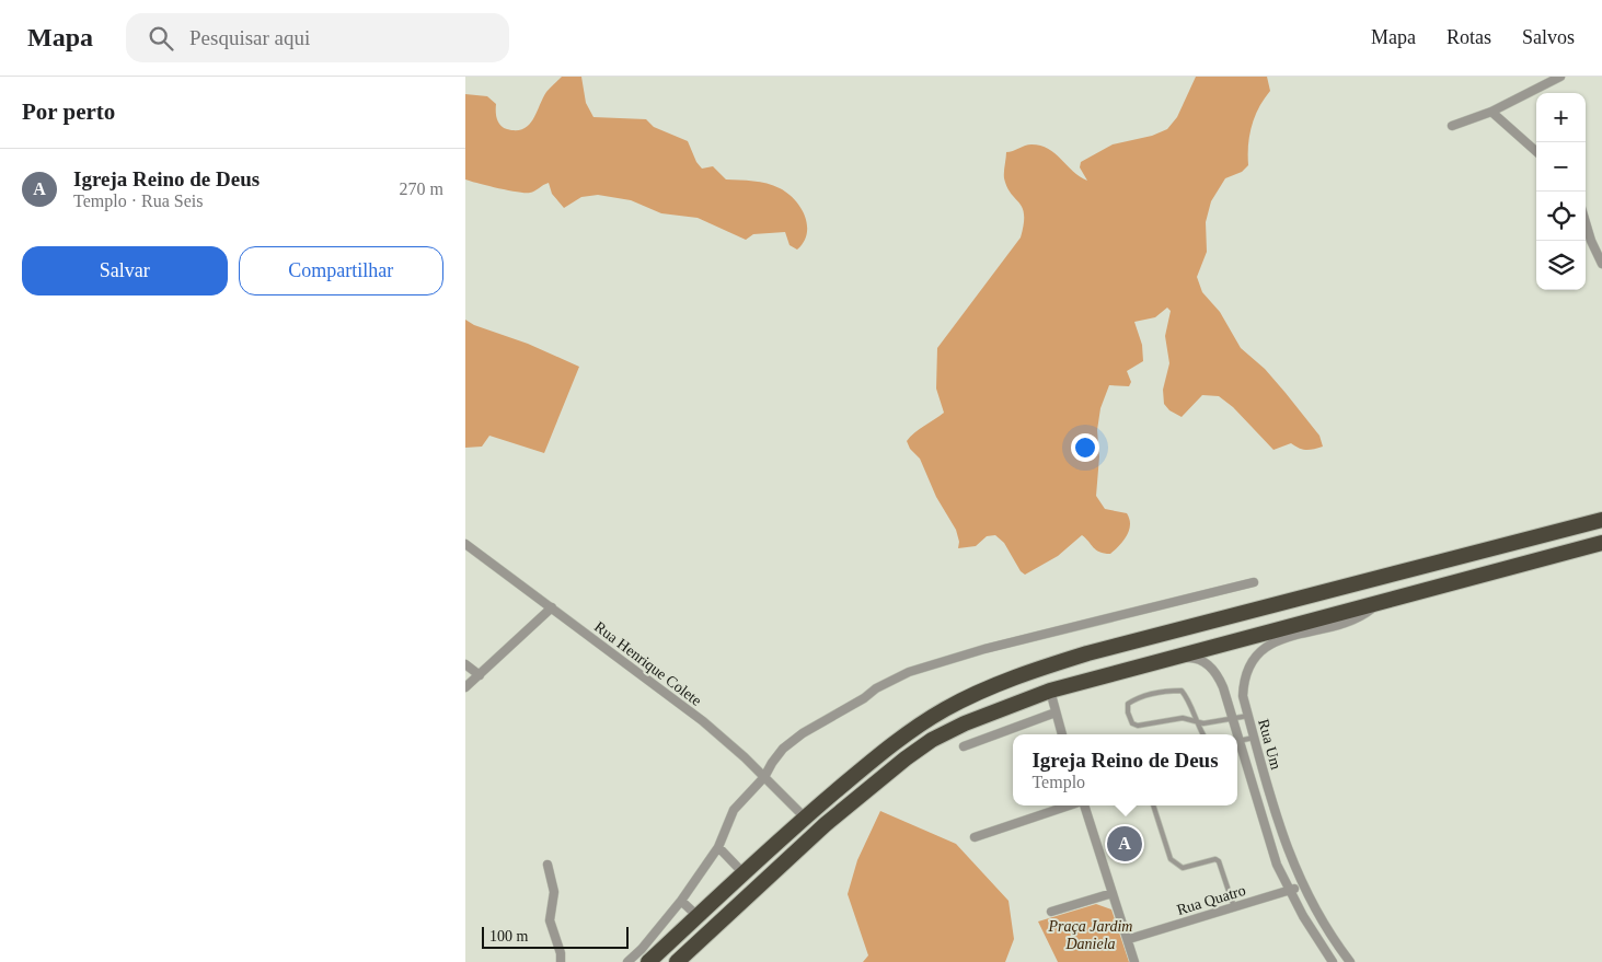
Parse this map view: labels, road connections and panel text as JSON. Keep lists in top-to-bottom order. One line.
{"streets":{"street":["Rua Henrique Colete","Rua Um","Rua Quatro"]},"crossings":[["Rua Um","Rua Quatro"]],"parks":["Praça Jardim Daniela"],"scale_bar":"100 m","page":{"header":"Mapa","search":"Pesquisar aqui","nav":["Mapa","Rotas","Salvos"],"heading":"Por perto","map_buttons":["+","−"],"list":[{"mark":"A","name":"Igreja Reino de Deus","note":"Templo · Rua Seis","value":"270 m"}],"buttons":["Salvar","Compartilhar"],"popup":["Igreja Reino de Deus","Templo"],"pins":"A","scale":"100 m"}}
